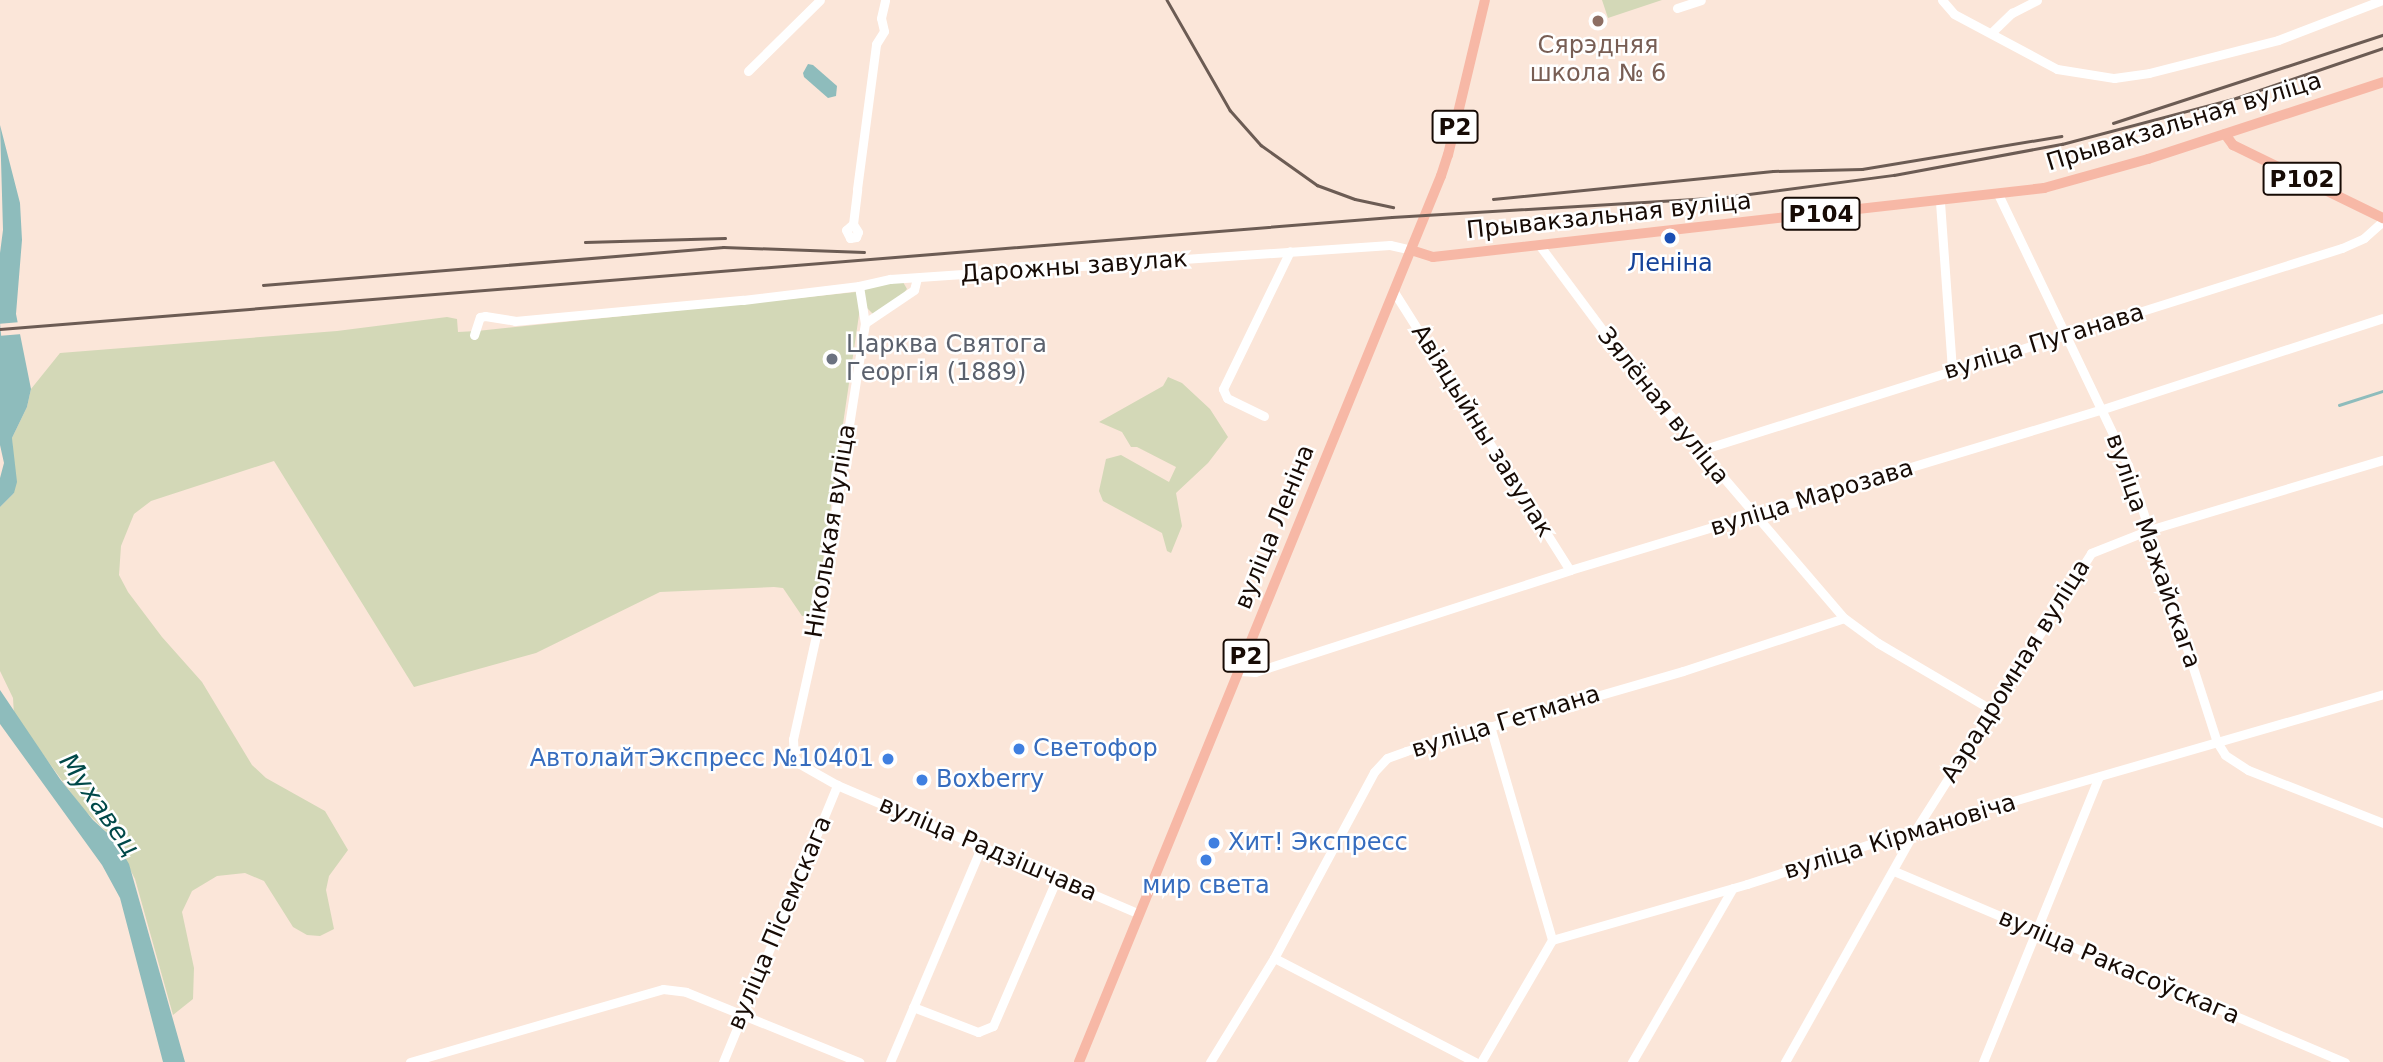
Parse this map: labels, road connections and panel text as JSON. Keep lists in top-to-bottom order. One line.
{"streets":{"main road":["Прывакзальная вуліца","Р2","Р102","Р104","вуліца Леніна"],"street":["Дарожны завулак","вуліца Пуганава","Зялёная вуліца","Авіяцыйны завулак","вуліца Марозава","Ніколькая вуліца","вуліца Мажайскага","Аэрадромная вуліца","вуліца Гетмана","вуліца Кірмановіча","вуліца Радзішчава","вуліца Пісемскага","вуліца Ракасоўскага"]},"crossings":[["Прывакзальная вуліца","Р102"],["Прывакзальная вуліца","Дарожны завулак"],["Прывакзальная вуліца","Зялёная вуліца"],["Прывакзальная вуліца","вуліца Леніна"],["Прывакзальная вуліца","вуліца Мажайскага"],["Р102","вуліца Пуганава"],["Дарожны завулак","вуліца Леніна"],["Дарожны завулак","Ніколькая вуліца"],["вуліца Пуганава","Зялёная вуліца"],["вуліца Пуганава","вуліца Мажайскага"],["Зялёная вуліца","вуліца Марозава"],["Зялёная вуліца","Аэрадромная вуліца"],["Зялёная вуліца","вуліца Гетмана"],["Авіяцыйны завулак","вуліца Марозава"],["Авіяцыйны завулак","вуліца Леніна"],["вуліца Марозава","вуліца Леніна"],["вуліца Марозава","вуліца Мажайскага"],["вуліца Леніна","вуліца Радзішчава"],["Ніколькая вуліца","вуліца Радзішчава"],["Ніколькая вуліца","вуліца Пісемскага"],["вуліца Мажайскага","Аэрадромная вуліца"],["вуліца Мажайскага","вуліца Кірмановіча"],["Аэрадромная вуліца","вуліца Кірмановіча"],["Аэрадромная вуліца","вуліца Ракасоўскага"],["вуліца Радзішчава","вуліца Пісемскага"]],"water":["Мухавец"],"places":["Сярэдняя школа № 6","Леніна","Царква Святога Георгія (1889)","Светофор","АвтолайтЭкспресс №10401","Boxberry","Хит! Экспресс","мир света"]}
